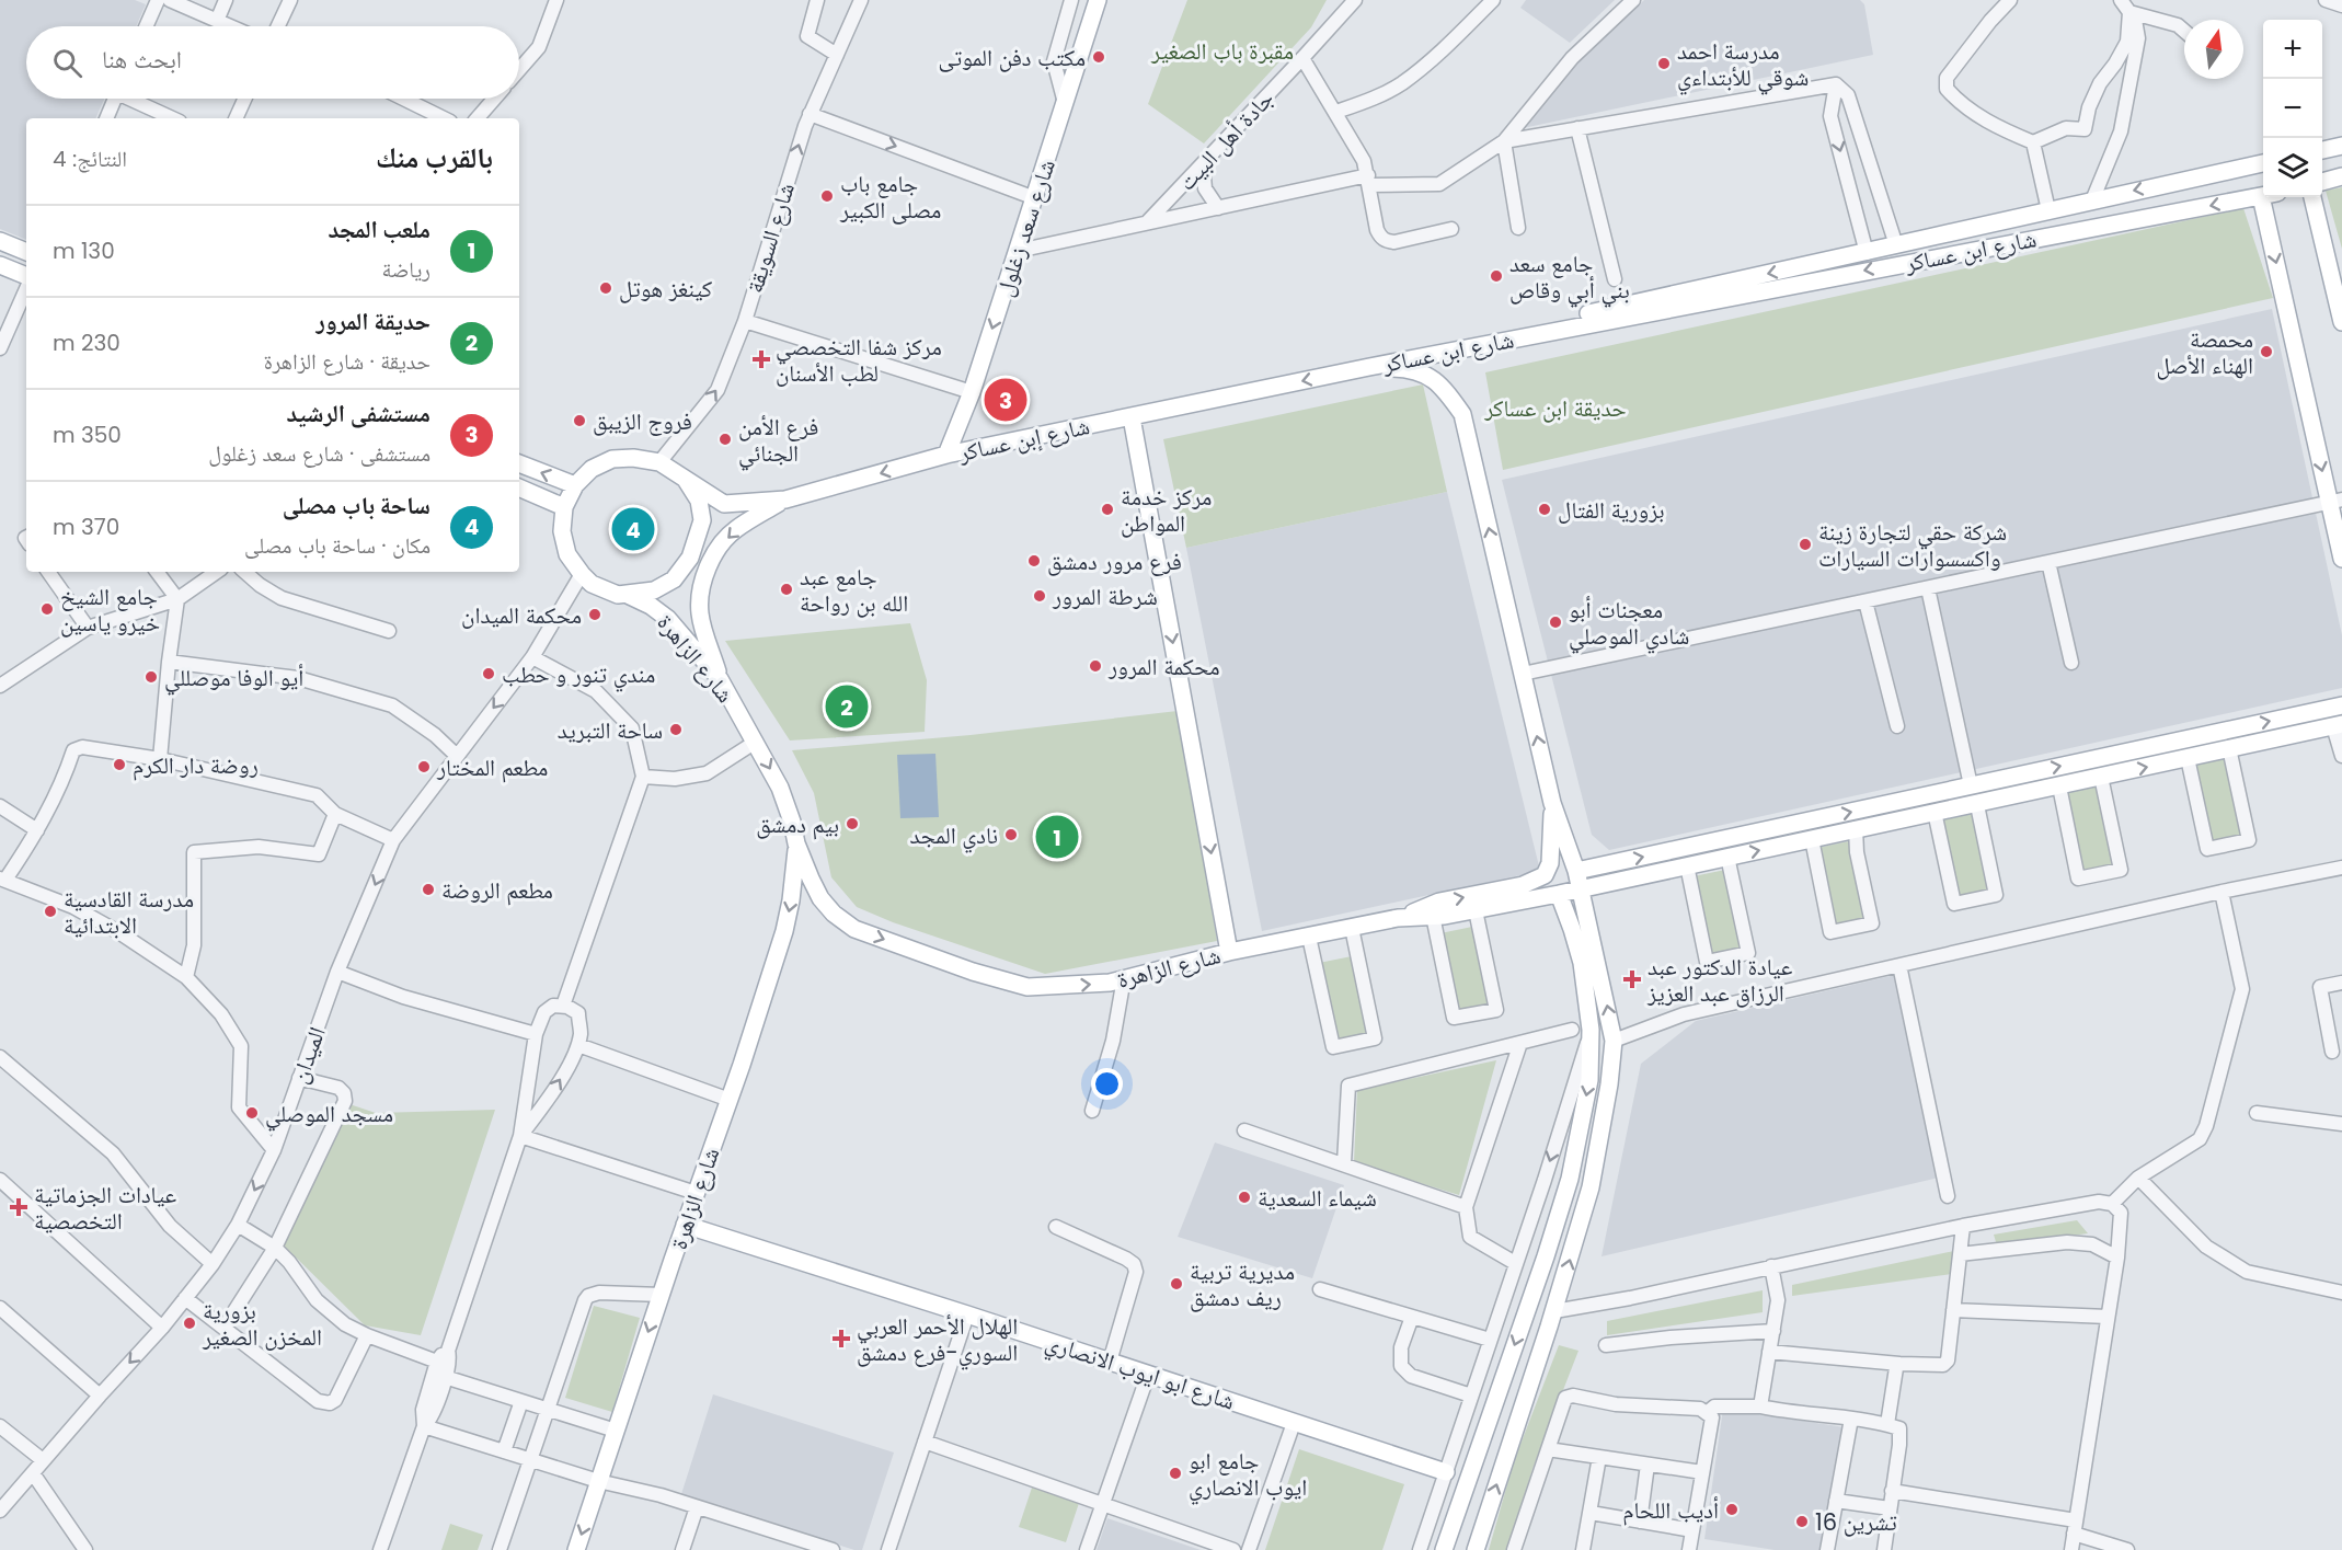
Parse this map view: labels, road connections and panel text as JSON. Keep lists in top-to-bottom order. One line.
{"streets":{"main road":["شارع سعد زغلول","شارع ابن عساكر","شارع إبن عساكر","شارع الزاهرة","شارع ابو ايوب الانصاري"],"street":["جادة أهل البيت","شارع السويقة","الميدان"]},"crossings":[["شارع سعد زغلول","شارع إبن عساكر"],["شارع السويقة","شارع إبن عساكر"],["شارع السويقة","شارع الزاهرة"],["شارع السويقة","الميدان"],["شارع ابن عساكر","شارع إبن عساكر"],["شارع إبن عساكر","شارع الزاهرة"],["شارع إبن عساكر","الميدان"],["شارع الزاهرة","الميدان"],["شارع الزاهرة","شارع ابو ايوب الانصاري"]],"one_way":["شارع السويقة","شارع ابن عساكر","شارع إبن عساكر","الميدان"],"parks":["مقبرة باب الصغير","حديقة ابن عساكر"],"places":{"other":["مكتب دفن الموتى","مدرسة احمد شوقي للأبتداءي","جامع باب مصلى الكبير","جامع سعد بني أبي وقاص","كينغز هوتل","محمصة الهناء الأصل","فروج الزيبق","فرع الأمن الجنائي","مركز خدمة المواطن","بزورية الفتال","شركة حقي لتجارة زينة واكسسوارات السيارات","فرع مرور دمشق","جامع عبد الله بن رواحة","شرطة المرور","جامع الشيخ خيرو ياسين","محكمة الميدان","معجنات أبو شادي الموصلي","محكمة المرور","مندي تنور و حطب","أيو الوفا موصللي","ساحة التبريد","روضة دار الكرم","مطعم المختار","بيم دمشق","نادي المجد","مطعم الروضة","مدرسة القادسية الابتدائية","مسجد الموصلي","شيماء السعدية","مديرية تربية ريف دمشق","بزورية المخزن الصغير","جامع ابو ايوب الانصاري","أديب اللحام","16 تشرين"],"health":["مركز شفا التخصصي لطب الأسنان","عيادة الدكتور عبد الرزاق عبد العزيز","عيادات الجزماتية التخصصية","الهلال الأحمر العربي السوري-فرع دمشق"]},"north":"top","page":{"map_buttons":["+","−"],"search":"ابحث هنا","heading":["بالقرب منك","النتائج: 4"],"list":[{"mark":"1","name":"ملعب المجد","note":"رياضة","value":"130 m"},{"mark":"2","name":"حديقة المرور","note":"حديقة · شارع الزاهرة","value":"230 m"},{"mark":"3","name":"مستشفى الرشيد","note":"مستشفى · شارع سعد زغلول","value":"350 m"},{"mark":"4","name":"ساحة باب مصلى","note":"مكان · ساحة باب مصلى","value":"370 m"}],"pins":["3","4","2","1"]}}
